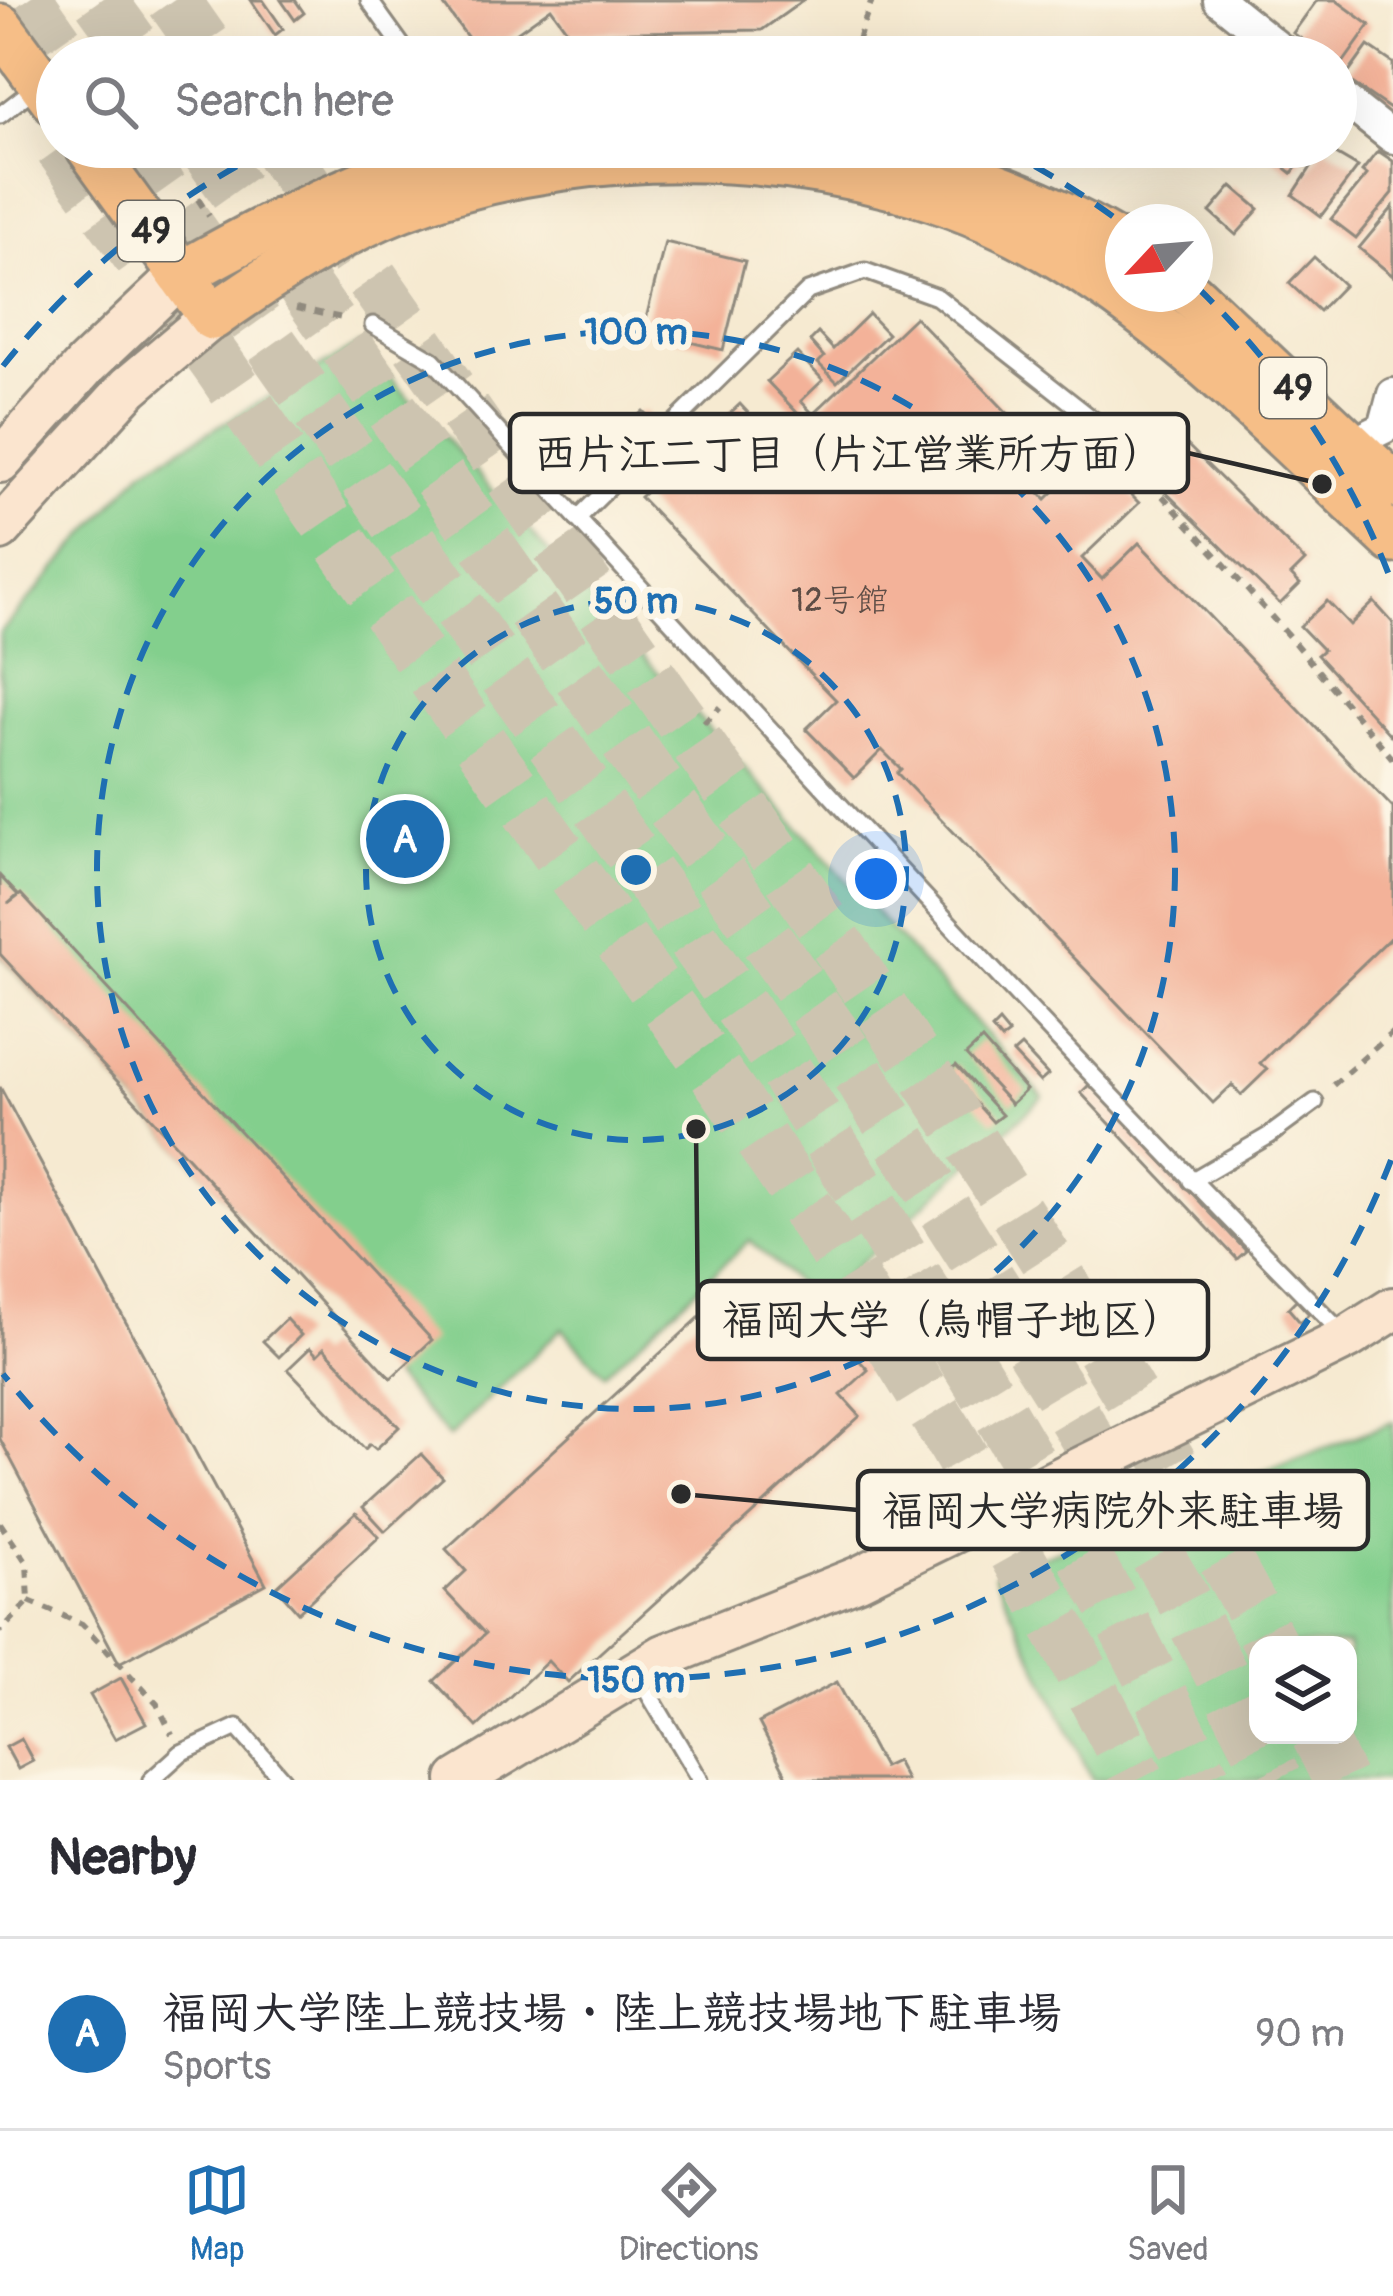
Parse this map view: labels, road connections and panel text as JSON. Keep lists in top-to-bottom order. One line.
{"streets":{"main road":["49"]},"places":["西片江二丁目（片江営業所方面）","福岡大学（烏帽子地区）","福岡大学病院外来駐車場"],"house_numbers":["12号館"],"north":"bottom left","page":{"search":"Search here","pins":"A","heading":"Nearby","list":[{"mark":"A","name":"福岡大学陸上競技場・陸上競技場地下駐車場","note":"Sports","value":"90 m"}],"nav":["Map","Directions","Saved"]},"rings":["100 m","50 m","150 m"]}
